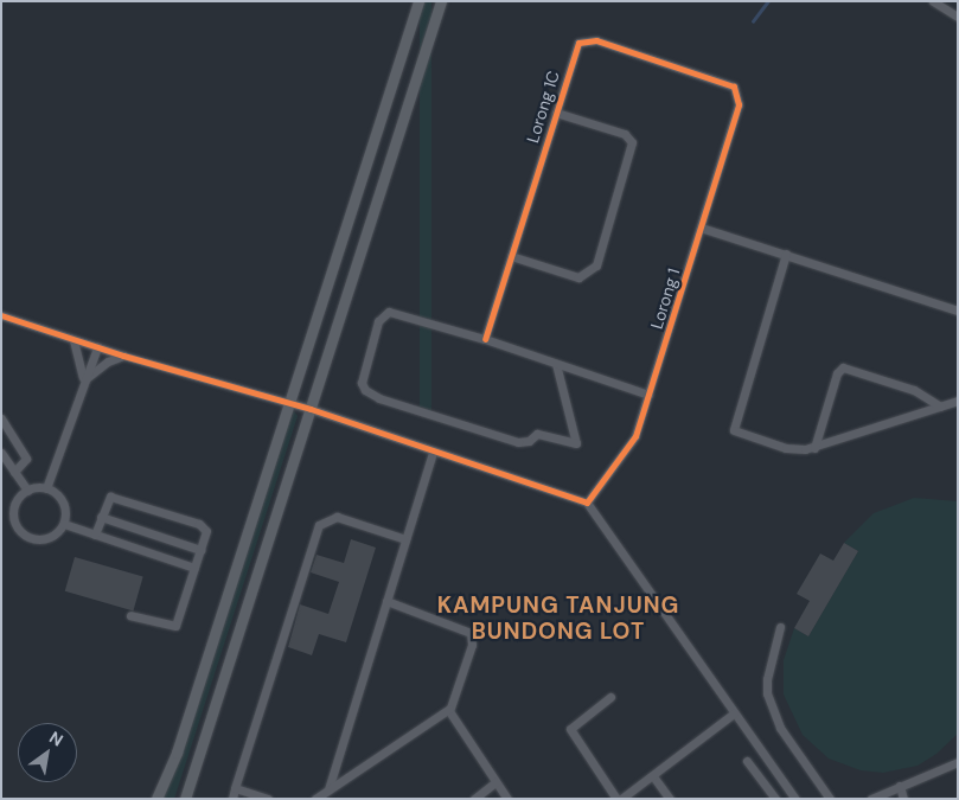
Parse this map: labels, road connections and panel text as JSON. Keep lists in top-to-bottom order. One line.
{"streets":{"street":["Lorong 1C","Lorong 1"]},"crossings":[["Lorong 1C","Lorong 1"]],"districts":["KAMPUNG TANJUNG BUNDONG LOT"],"north":"top right"}
